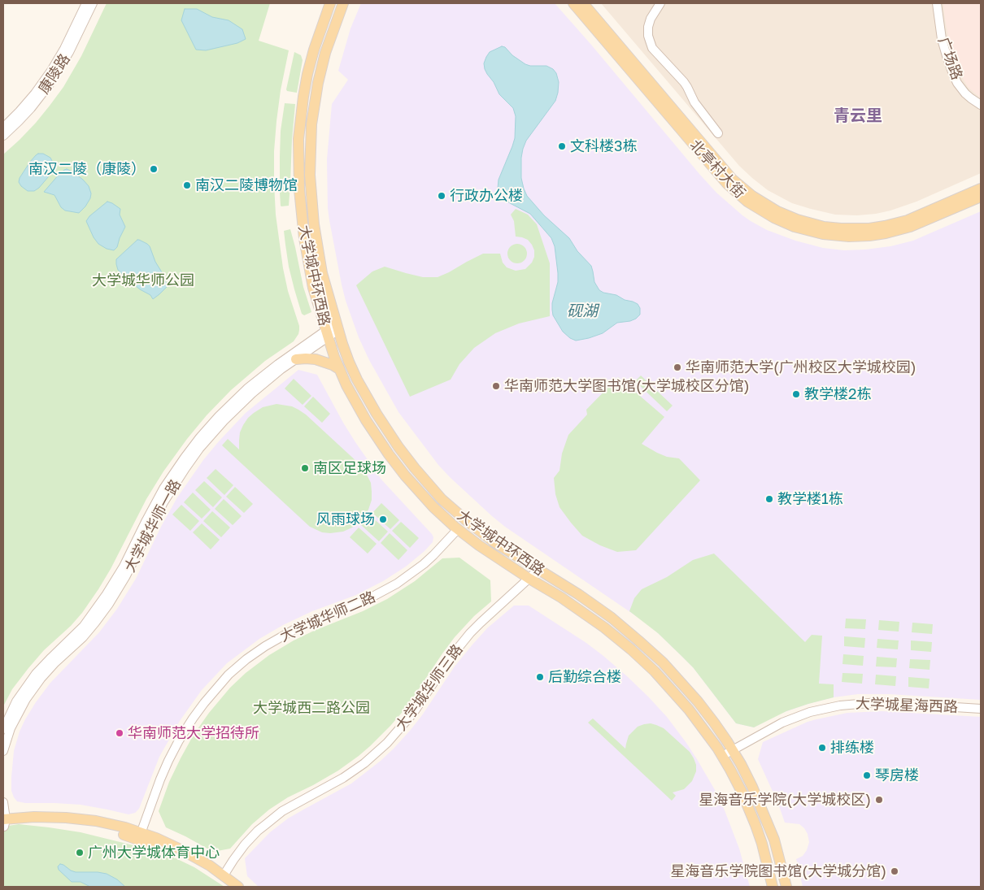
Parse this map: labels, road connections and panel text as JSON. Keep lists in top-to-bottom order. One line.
{"streets":{"main road":["北亭村大街","大学城中环西路"],"street":["广场路","康陵路","大学城华师一路","大学城华师二路","大学城华师三路","大学城星海西路"]},"crossings":[["大学城中环西路","大学城华师一路"],["大学城中环西路","大学城华师二路"],["大学城中环西路","大学城华师三路"],["大学城中环西路","大学城星海西路"]],"districts":["青云里"],"water":["砚湖"],"parks":["大学城华师公园","大学城西二路公园"],"places":["文科楼3栋","南汉二陵（康陵）","南汉二陵博物馆","行政办公楼","华南师范大学(广州校区大学城校园)","华南师范大学图书馆(大学城校区分馆)","教学楼2栋","南区足球场","教学楼1栋","风雨球场","后勤综合楼","华南师范大学招待所","排练楼","琴房楼","星海音乐学院(大学城校区)","广州大学城体育中心","星海音乐学院图书馆(大学城分馆)"]}
